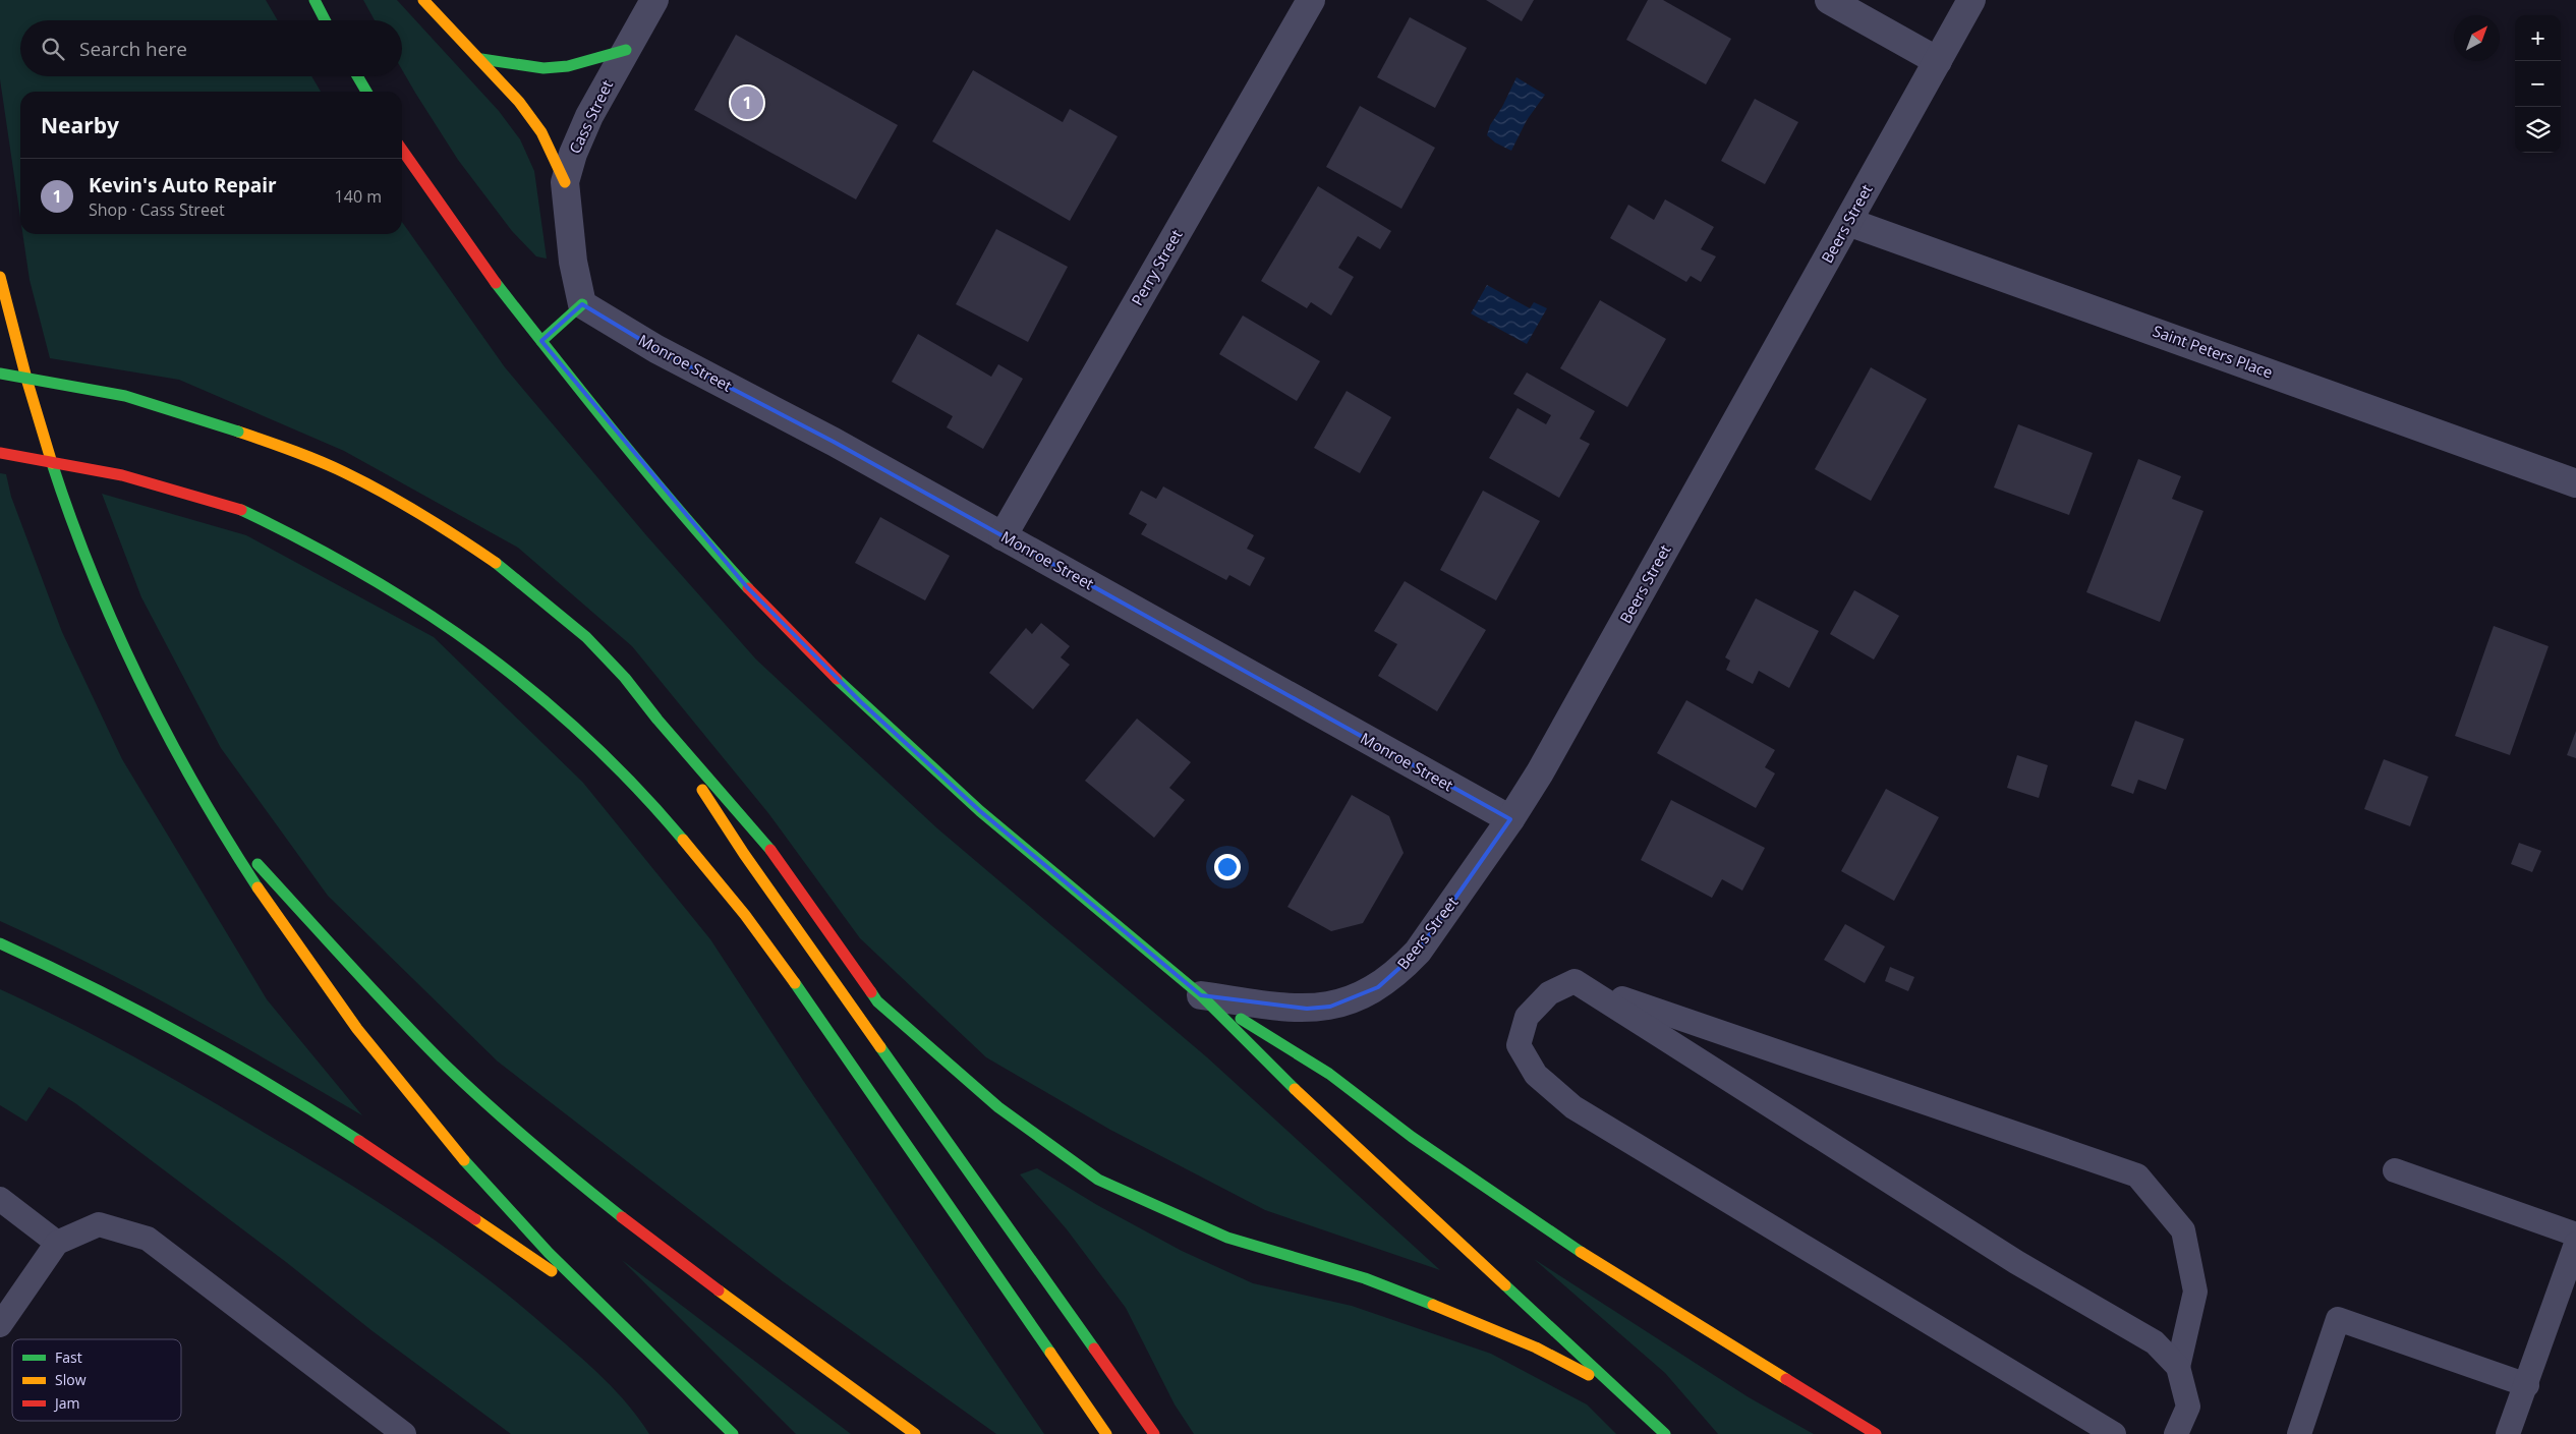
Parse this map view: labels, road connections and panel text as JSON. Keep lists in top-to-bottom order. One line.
{"streets":{"street":["Cass Street","Beers Street","Perry Street","Saint Peters Place","Monroe Street"]},"crossings":[["Cass Street","Monroe Street"],["Beers Street","Saint Peters Place"],["Beers Street","Monroe Street"],["Perry Street","Monroe Street"]],"legend":["Fast","Slow","Jam"],"north":"top right","page":{"map_buttons":["+","−"],"search":"Search here","pins":"1","heading":"Nearby","list":[{"mark":"1","name":"Kevin's Auto Repair","note":"Shop · Cass Street","value":"140 m"}]}}
